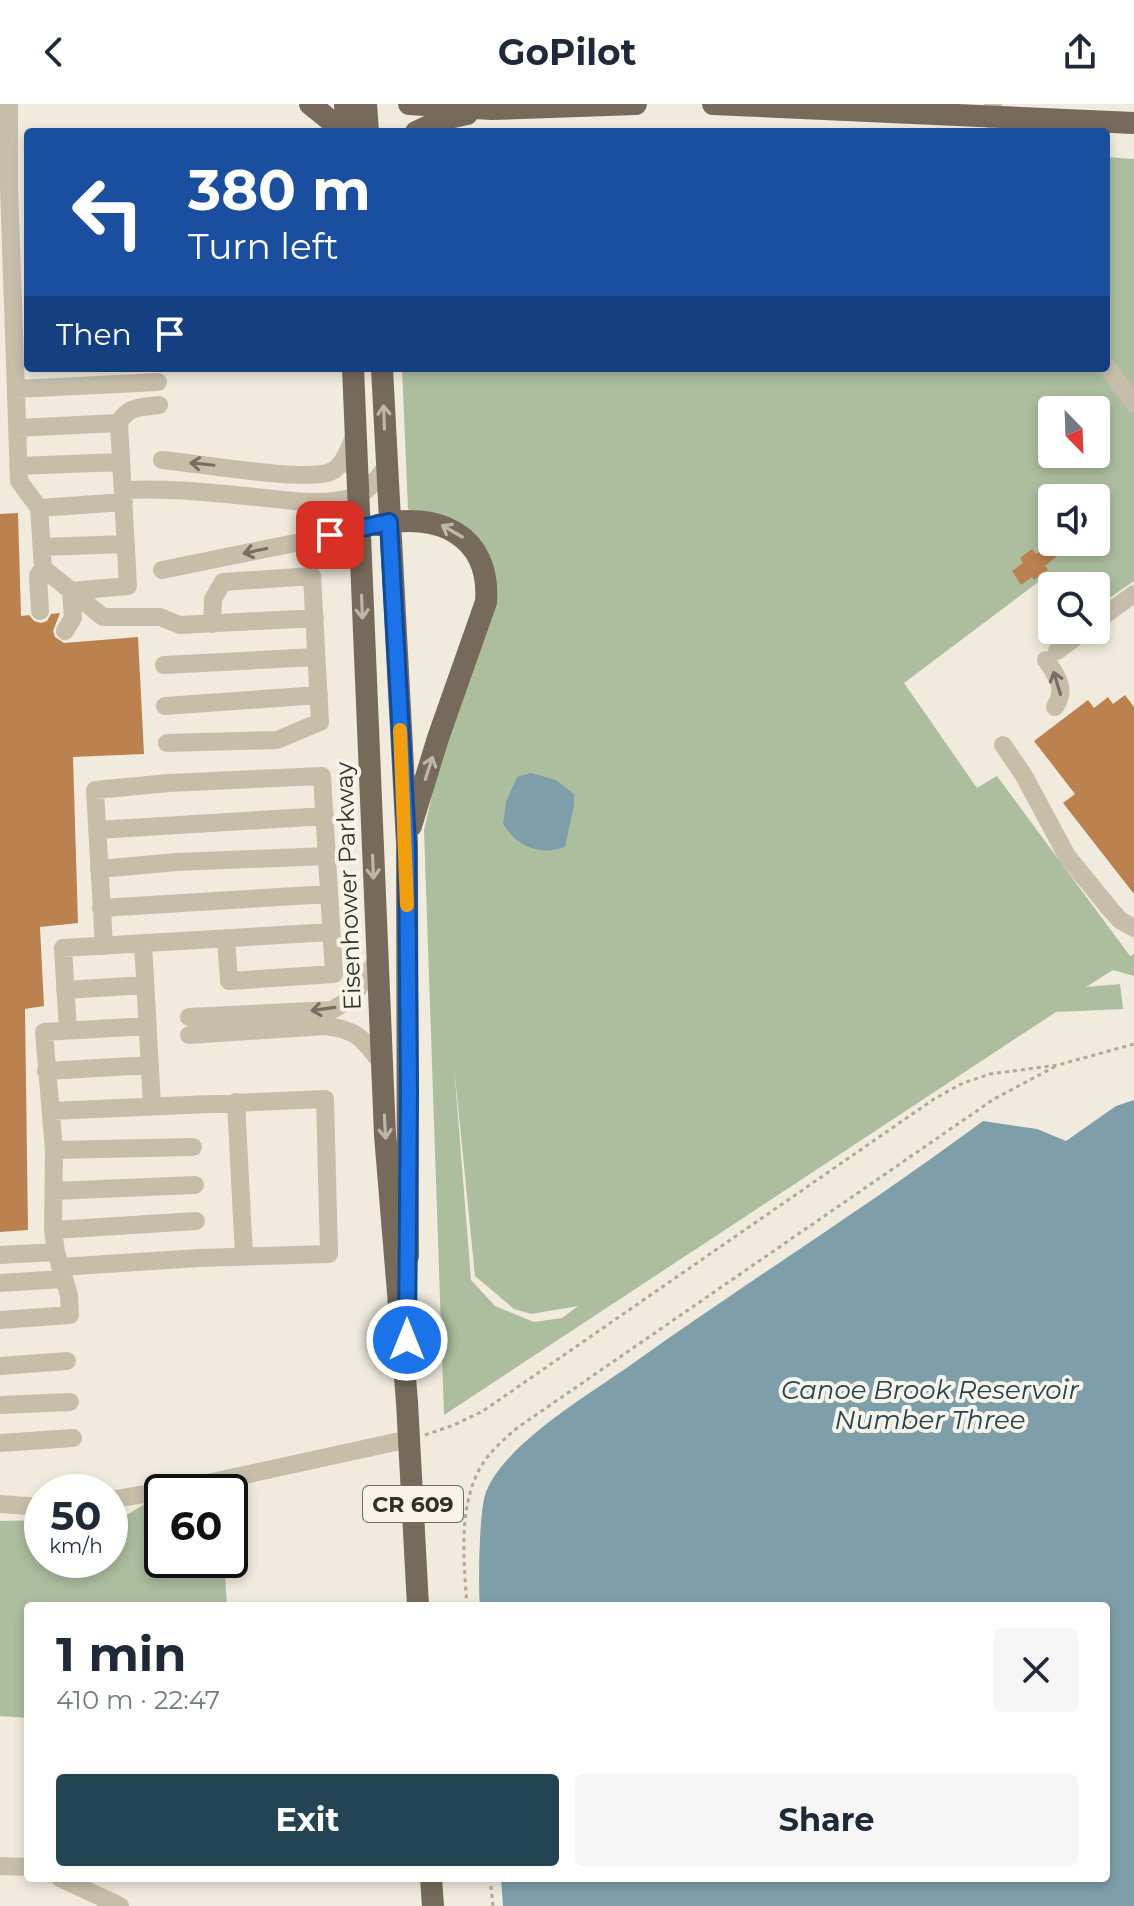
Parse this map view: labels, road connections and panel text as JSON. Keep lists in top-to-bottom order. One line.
{"streets":{"main road":["Eisenhower Parkway","CR 609"]},"water":["Canoe Brook Reservoir Number Three"],"north":"bottom right","page":{"header":"GoPilot","turn":["380 m","Turn left"],"then":"Then","speed":"50 km/h","limit":"60","heading":["1 min","410 m · 22:47"],"buttons":["Exit","Share"]}}
